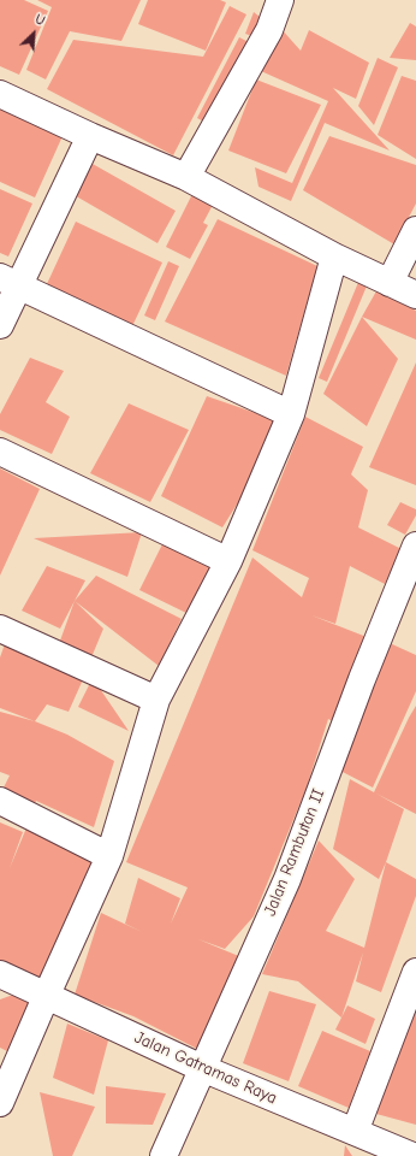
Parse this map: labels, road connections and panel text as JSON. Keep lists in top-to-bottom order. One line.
{"streets":{"street":["Jalan Rambutan II","Jalan Gatramas Raya"]},"crossings":[["Jalan Rambutan II","Jalan Gatramas Raya"]],"north":"top right"}
